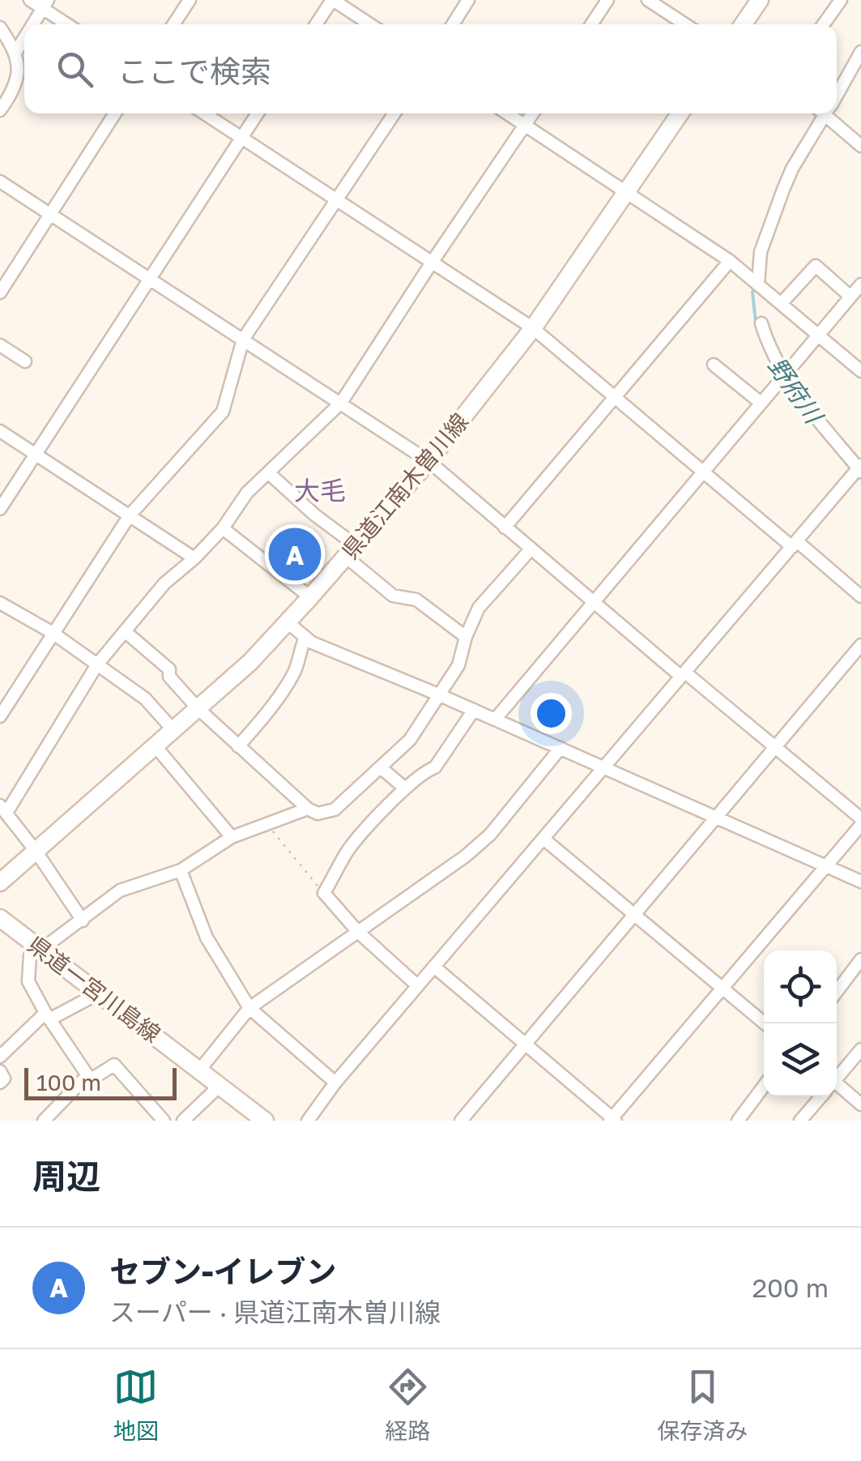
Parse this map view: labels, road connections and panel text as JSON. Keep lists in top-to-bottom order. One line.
{"streets":{"main road":["県道江南木曽川線","県道一宮川島線"]},"districts":["大毛"],"water":["野府川"],"scale_bar":"100 m","page":{"search":"ここで検索","pins":"A","scale":"100 m","heading":"周辺","list":[{"mark":"A","name":"セブン-イレブン","note":"スーパー · 県道江南木曽川線","value":"200 m"}],"nav":["地図","経路","保存済み"]}}
